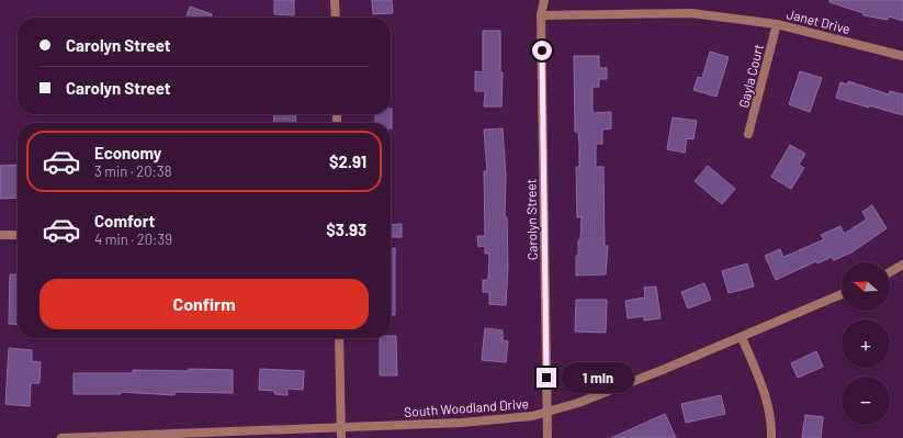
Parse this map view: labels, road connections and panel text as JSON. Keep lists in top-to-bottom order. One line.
{"streets":{"street":["Janet Drive","Gayla Court","Carolyn Street","South Woodland Drive"]},"crossings":[["Janet Drive","Gayla Court"],["Janet Drive","Carolyn Street"],["Carolyn Street","South Woodland Drive"]],"north":"left","page":{"banner":["Carolyn Street","Carolyn Street"],"list":[{"name":"Economy","note":"3 min · 20:38","value":"$2.91"},{"name":"Comfort","note":"4 min · 20:39","value":"$3.93"}],"map_buttons":["+","−"],"buttons":"Confirm","bubble":"1 min"}}
